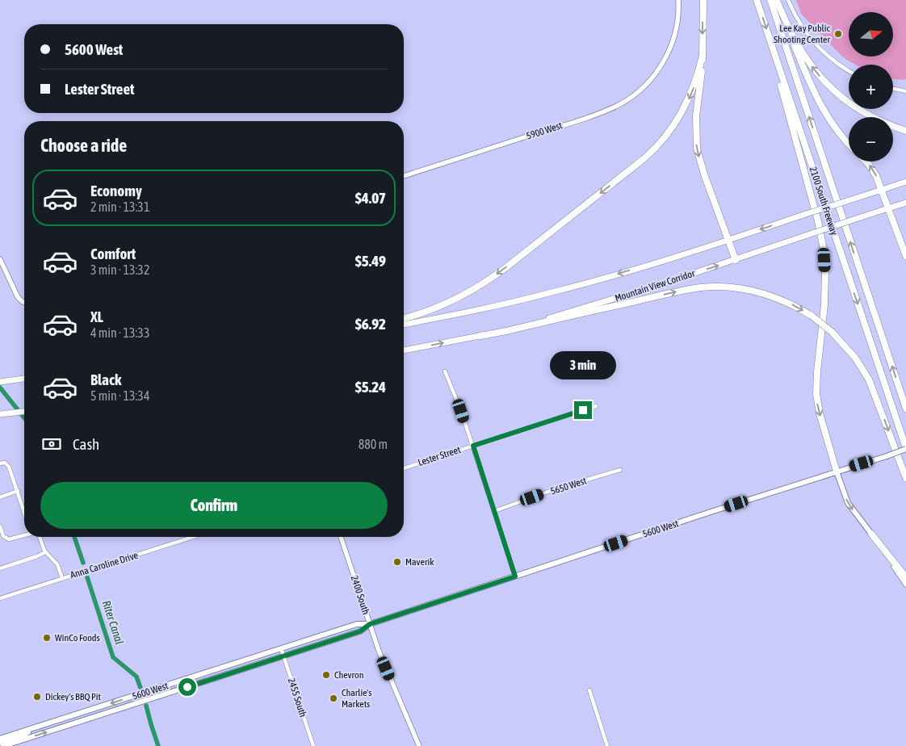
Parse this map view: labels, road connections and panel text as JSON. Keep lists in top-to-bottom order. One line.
{"streets":{"highway":["2100 South Freeway"],"main road":["Mountain View Corridor","5600 West"],"street":["5900 West","Lester Street","5650 West","Anna Caroline Drive","2400 South","2455 South"]},"crossings":[["2100 South Freeway","5600 West"],["5600 West","2400 South"],["5600 West","2455 South"]],"water":["Riter Canal"],"places":["Lee Kay Public Shooting Center","Maverik","WinCo Foods","Chevron","Dickey's BBQ Pit","Charlie's Markets"],"north":"right","page":{"map_buttons":["+","−"],"banner":["5600 West","Lester Street"],"heading":"Choose a ride","list":[{"name":"Economy","note":"2 min · 13:31","value":"$4.07"},{"name":"Comfort","note":"3 min · 13:32","value":"$5.49"},{"name":"XL","note":"4 min · 13:33","value":"$6.92"},{"name":"Black","note":"5 min · 13:34","value":"$5.24"}],"bubble":"3 min","pay":["Cash","880 m"],"buttons":"Confirm"}}
